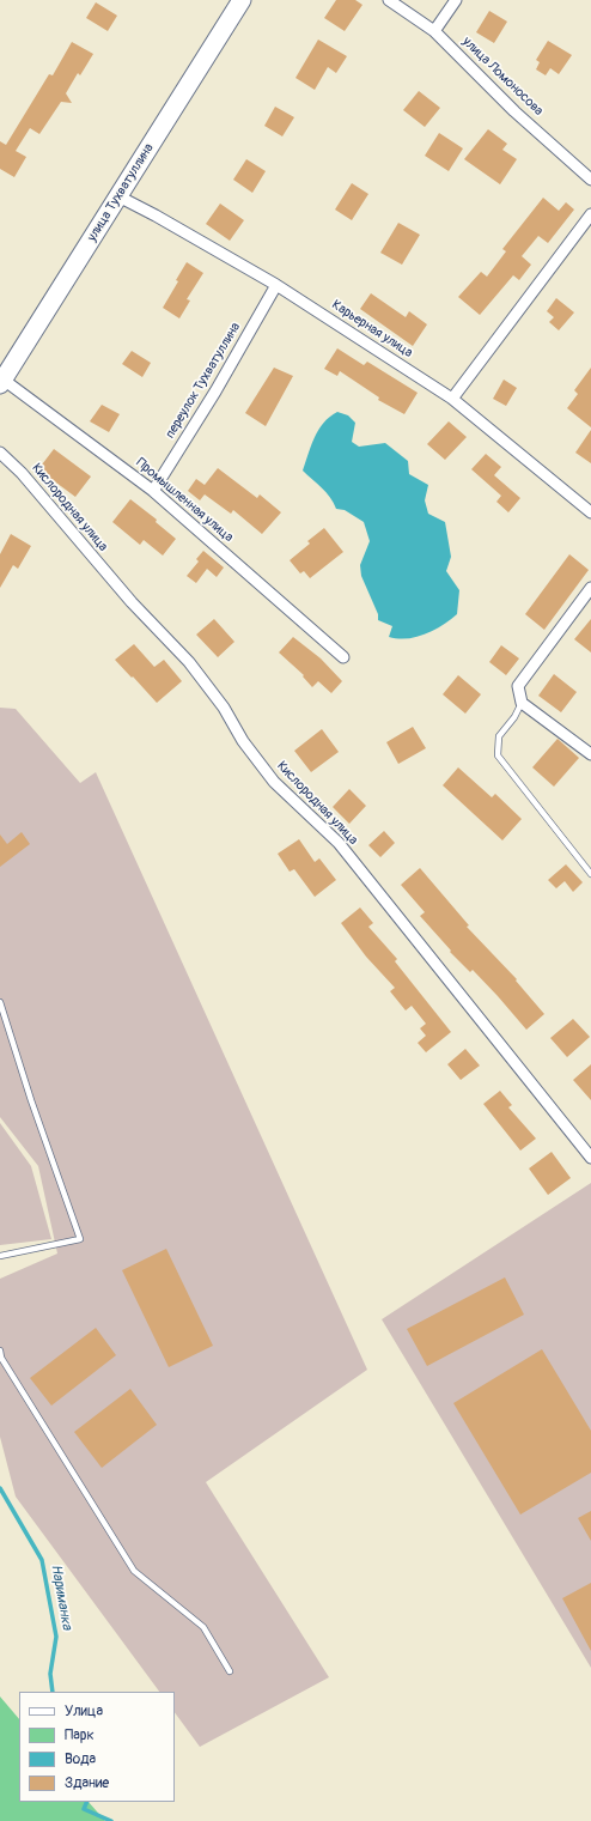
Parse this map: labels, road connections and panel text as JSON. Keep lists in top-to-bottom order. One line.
{"streets":{"main road":["улица Тухватуллина"],"street":["улица Ломоносова","Карьерная улица","переулок Тухватуллина","Промышленная улица","Кислородная улица"]},"crossings":[["улица Тухватуллина","Карьерная улица"],["улица Тухватуллина","Промышленная улица"],["Карьерная улица","переулок Тухватуллина"],["переулок Тухватуллина","Промышленная улица"]],"water":["Нариманка"],"legend":["Улица","Парк","Вода","Здание"]}
